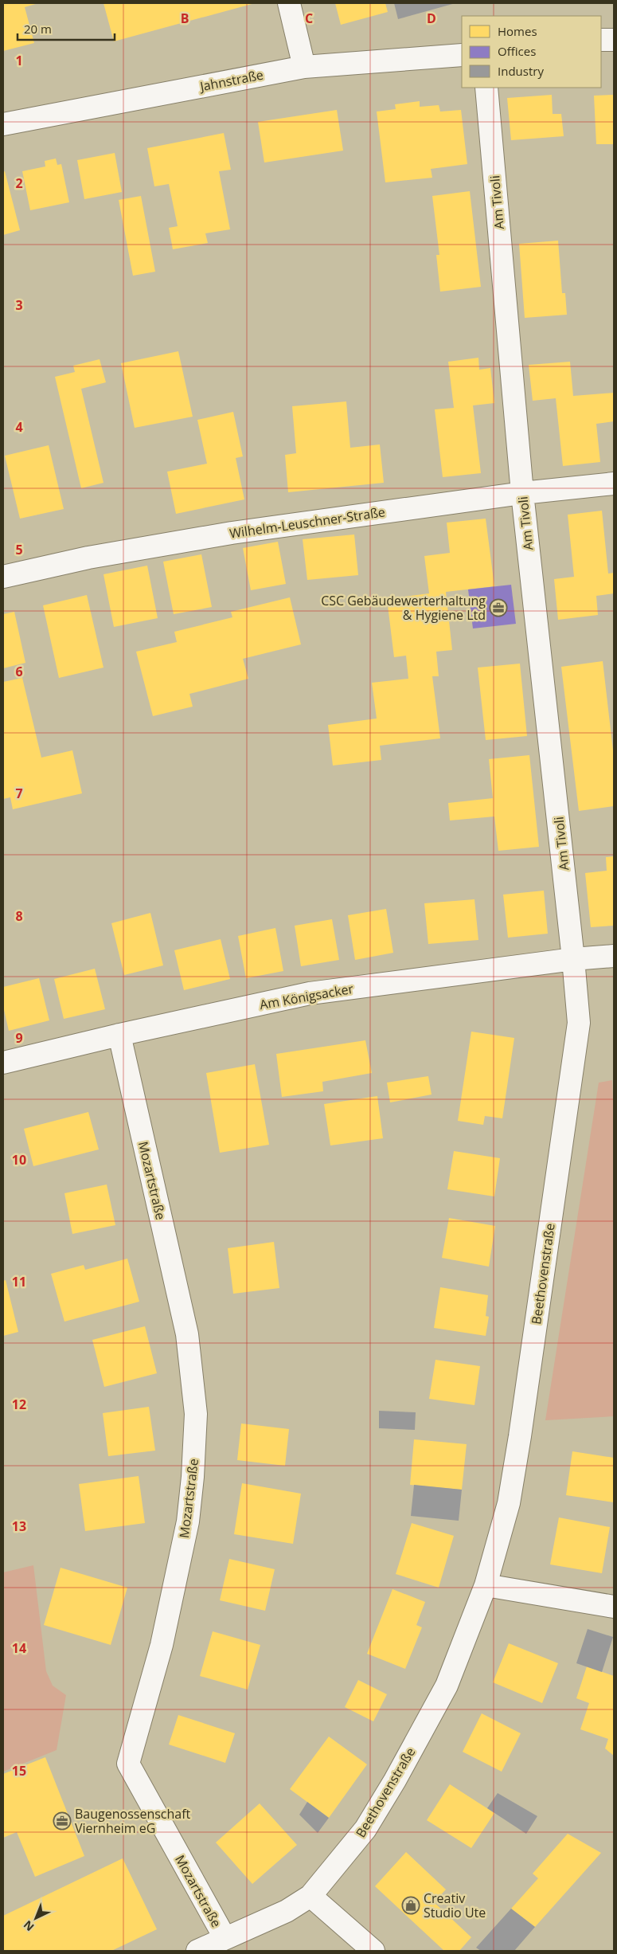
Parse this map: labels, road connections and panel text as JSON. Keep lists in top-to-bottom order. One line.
{"streets":{"street":["Jahnstraße","Am Tivoli","Wilhelm-Leuschner-Straße","Am Königsacker","Mozartstraße","Beethovenstraße"]},"crossings":[["Am Tivoli","Wilhelm-Leuschner-Straße"],["Am Tivoli","Am Königsacker"],["Am Tivoli","Beethovenstraße"],["Am Königsacker","Mozartstraße"],["Am Königsacker","Beethovenstraße"],["Mozartstraße","Beethovenstraße"]],"places":{"office":["CSC Gebäudewerterhaltung & Hygiene Ltd","Baugenossenschaft Viernheim eG"],"shop":["Creativ Studio Ute"]},"legend":["Homes","Offices","Industry"],"scale_bar":"20 m","north":"bottom left","grid":{"columns":["B","C","D"],"rows":["1","2","3","4","5","6","7","8","9","10","11","12","13","14","15"]}}
